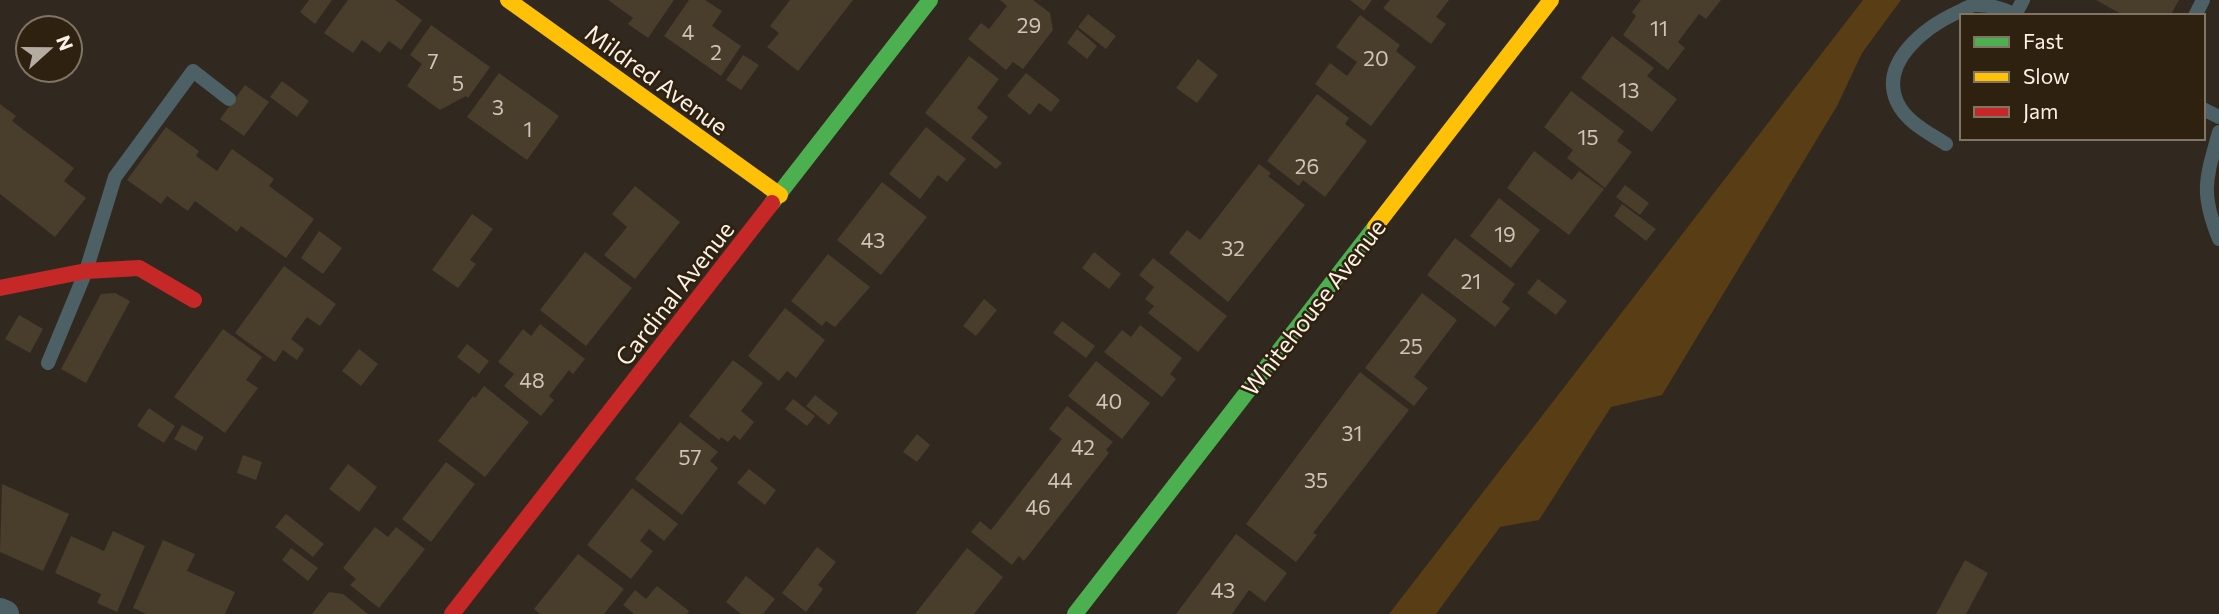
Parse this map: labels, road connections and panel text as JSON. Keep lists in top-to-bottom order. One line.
{"streets":{"street":["Mildred Avenue","Cardinal Avenue","Whitehouse Avenue"]},"crossings":[["Mildred Avenue","Cardinal Avenue"]],"house_numbers":["29","11","4","2","20","7","5","13","3","1","15","26","19","43","32","21","25","48","40","31","42","57","44","35","46","43"],"legend":["Fast","Slow","Jam"],"north":"right"}
